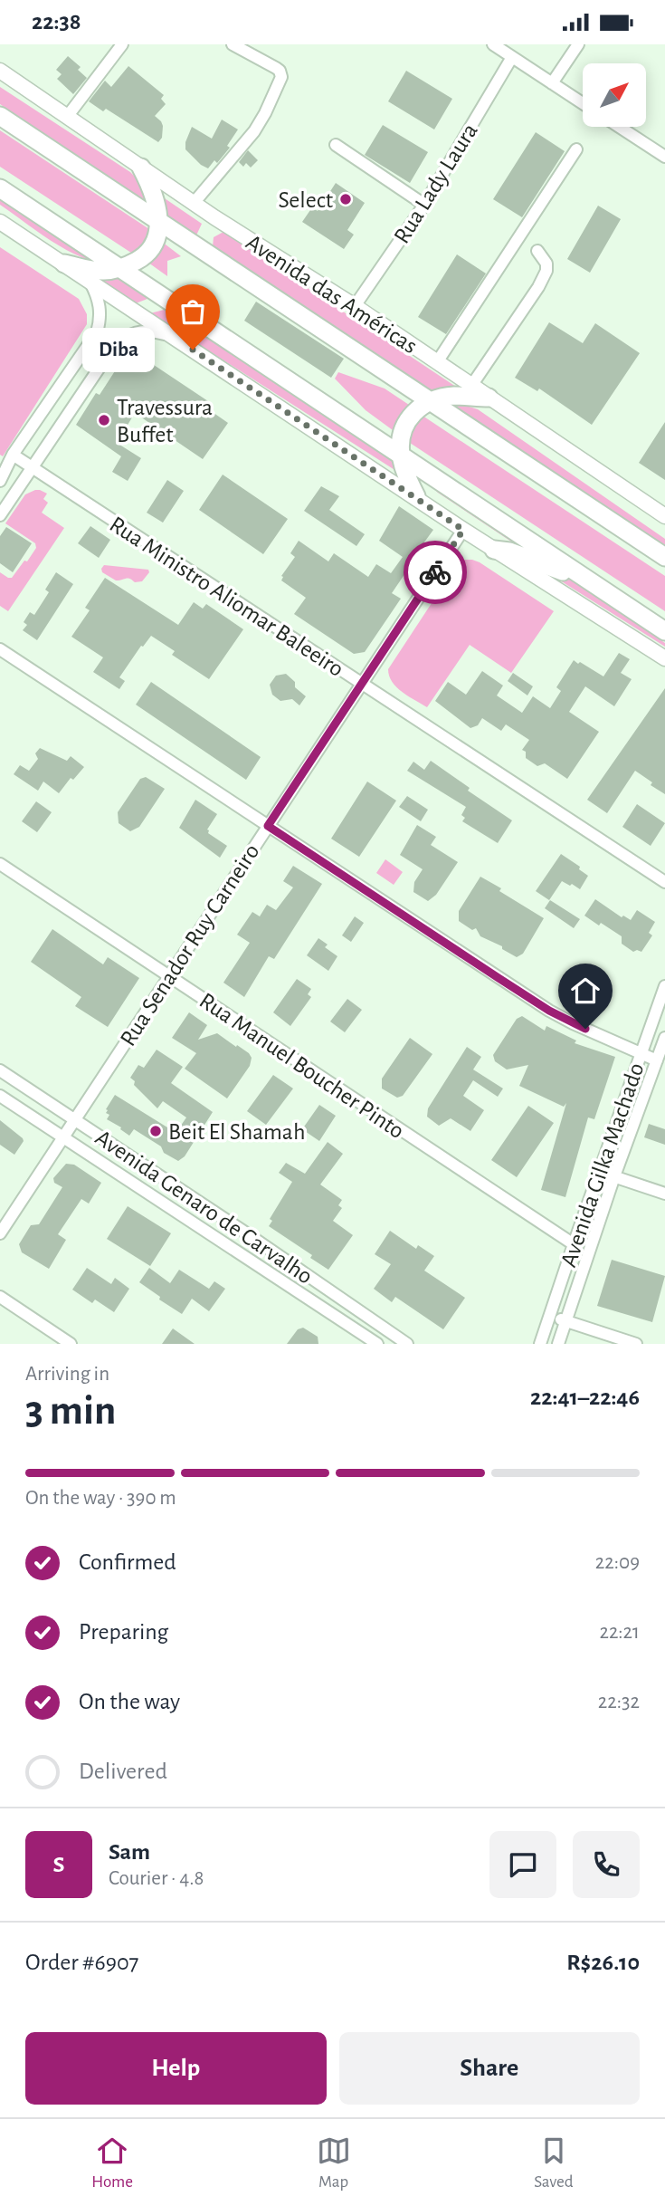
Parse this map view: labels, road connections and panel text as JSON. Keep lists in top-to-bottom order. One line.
{"streets":{"highway":["Avenida das Américas"],"street":["Rua Lady Laura","Rua Ministro Aliomar Baleeiro","Rua Senador Ruy Carneiro","Rua Manuel Boucher Pinto","Avenida Gilka Machado","Avenida Genaro de Carvalho"]},"crossings":[["Rua Lady Laura","Avenida das Américas"],["Rua Ministro Aliomar Baleeiro","Rua Senador Ruy Carneiro"],["Rua Senador Ruy Carneiro","Rua Manuel Boucher Pinto"],["Rua Senador Ruy Carneiro","Avenida Genaro de Carvalho"],["Rua Manuel Boucher Pinto","Avenida Gilka Machado"]],"places":["Select","Diba","Travessura Buffet","Beit El Shamah"],"north":"top right","page":{"status":"22:38","bubble":"Diba","heading":["3 min","Arriving in","22:41–22:46"],"panel":["Sam","Courier · 4.8","Order #6907","R$26.10"],"bar":"On the way · 390 m","list":[["Confirmed","22:09"],["Preparing","22:21"],["On the way","22:32"],"Delivered"],"round":"S","buttons":["Help","Share"],"tabs":["Home","Map","Saved"]}}
